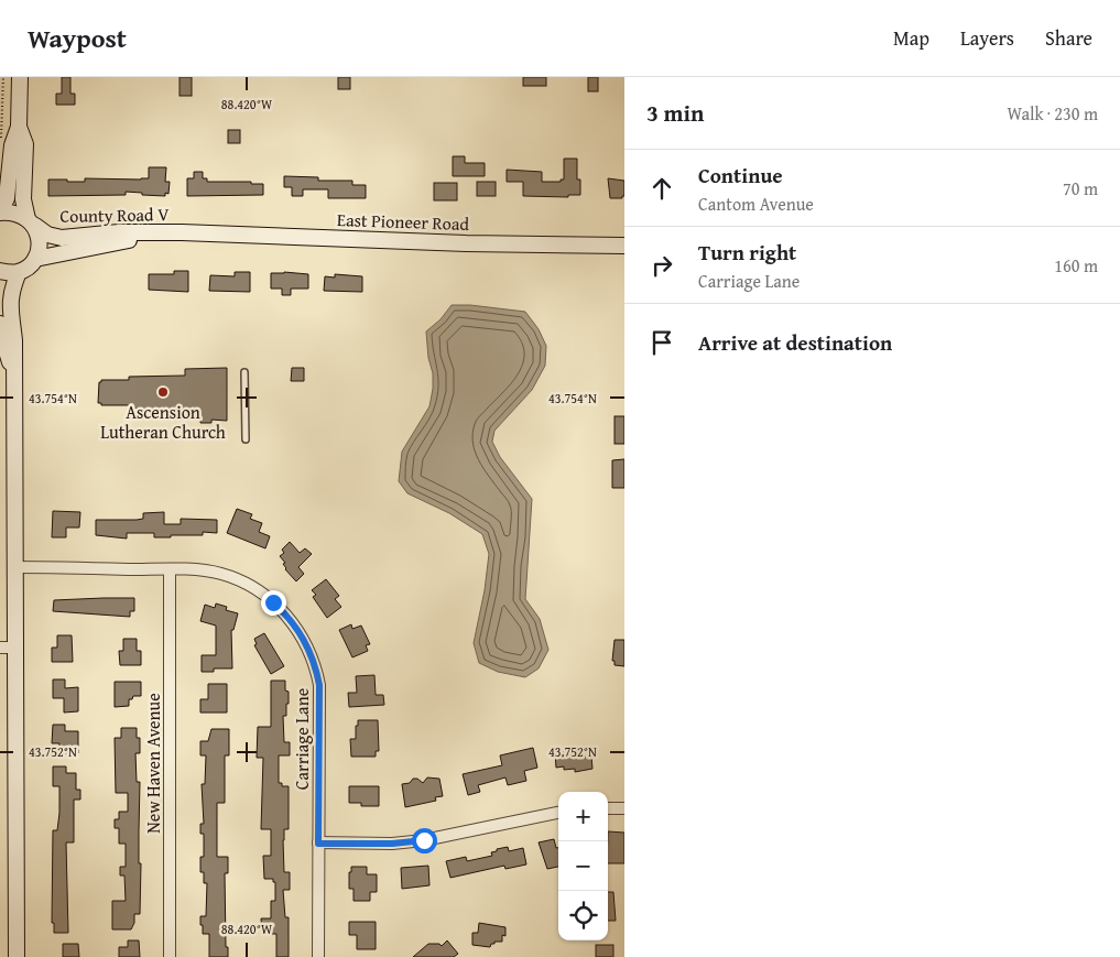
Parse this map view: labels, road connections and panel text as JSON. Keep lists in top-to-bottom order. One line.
{"streets":{"main road":["County Road V","East Pioneer Road"],"street":["Carriage Lane","New Haven Avenue"]},"crossings":[["County Road V","East Pioneer Road"],["Carriage Lane","New Haven Avenue"]],"places":["Ascension Lutheran Church"],"page":{"header":"Waypost","nav":["Map","Layers","Share"],"heading":["3 min","Walk · 230 m"],"list":[["Continue","Cantom Avenue","70 m"],["Turn right","Carriage Lane","160 m"],"Arrive at destination"],"map_buttons":["+","−"]},"coordinates":["88.420°W","43.754°N","43.752°N"]}
